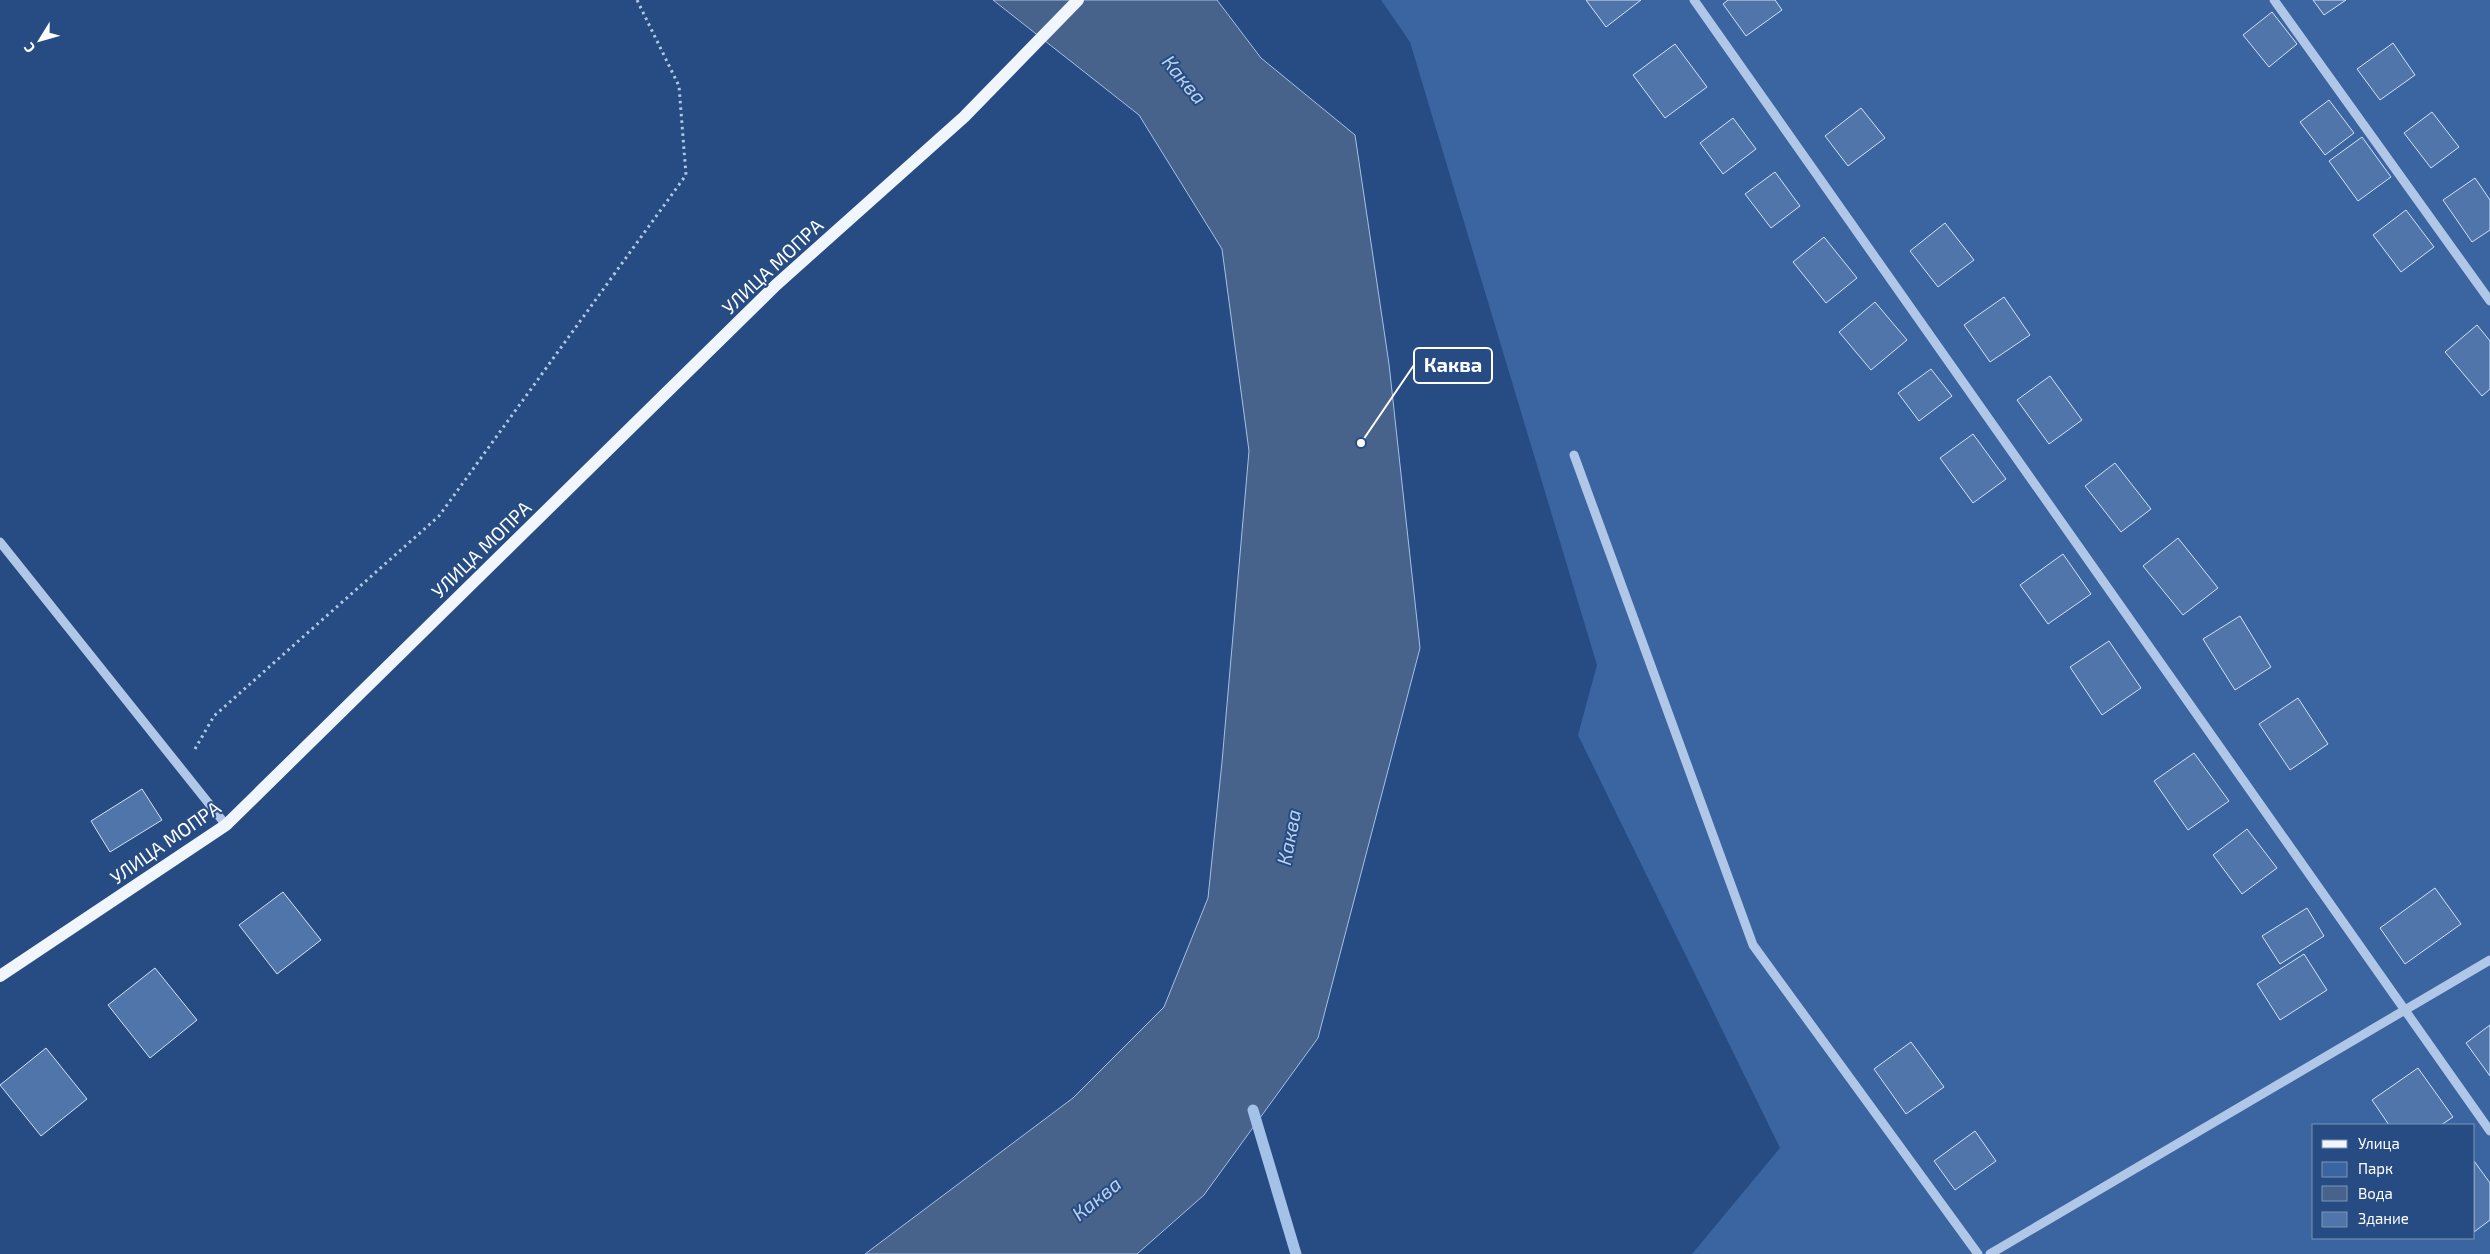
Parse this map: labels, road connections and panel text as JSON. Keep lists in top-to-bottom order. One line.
{"streets":{"main road":["УЛИЦА МОПРА"]},"water":["Каква"],"places":["Каква"],"legend":["Улица","Парк","Вода","Здание"],"north":"bottom left"}
